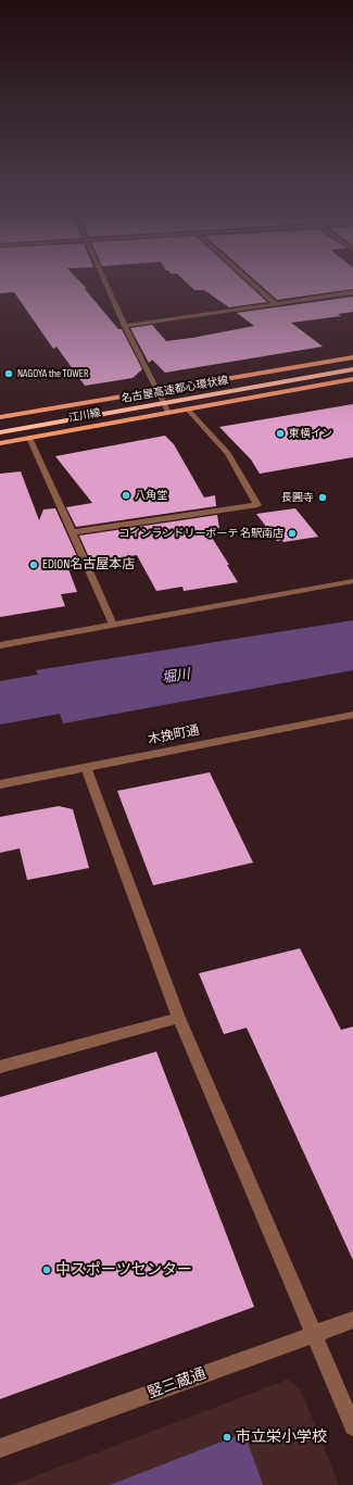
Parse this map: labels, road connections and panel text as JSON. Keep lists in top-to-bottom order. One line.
{"streets":{"highway":["名古屋高速都心環状線"],"main road":["江川線"],"street":["木挽町通","竪三蔵通"]},"water":["堀川"],"places":["NAGOYA the TOWER","東横イン","八角堂","長圓寺","コインランドリーボーテ 名駅南店","EDION名古屋本店","中スポーツセンター","市立栄小学校"]}
